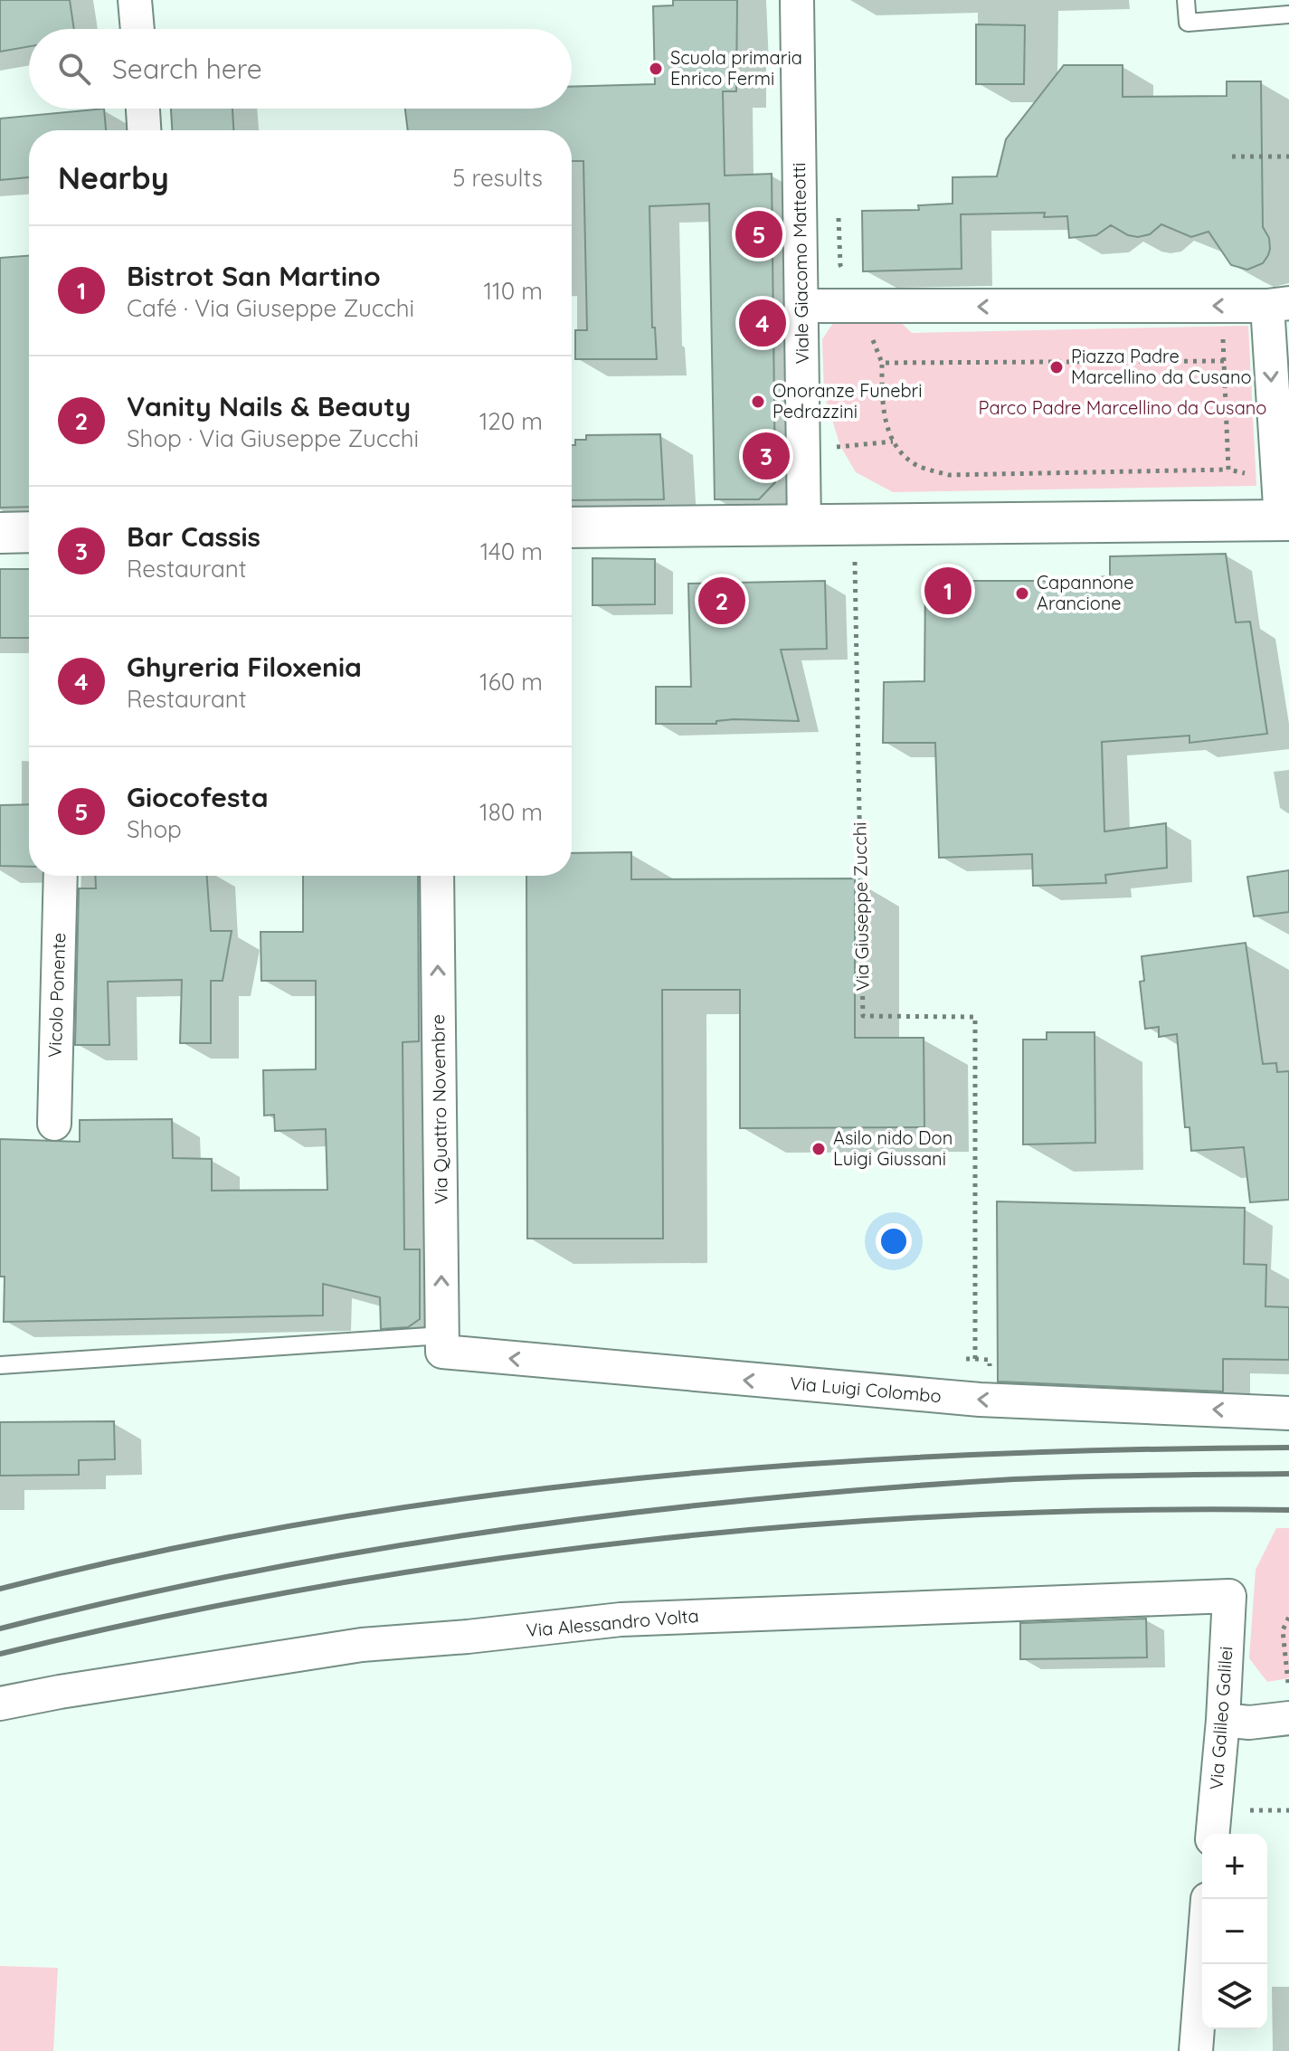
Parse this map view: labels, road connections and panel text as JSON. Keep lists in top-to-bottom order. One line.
{"streets":{"street":["Viale Giacomo Matteotti","Vicolo Ponente","Via Quattro Novembre","Via Luigi Colombo","Via Alessandro Volta","Via Galileo Galilei"],"path":["Via Giuseppe Zucchi"]},"crossings":[["Via Quattro Novembre","Via Luigi Colombo"],["Via Alessandro Volta","Via Galileo Galilei"]],"one_way":["Via Quattro Novembre","Via Luigi Colombo"],"parks":["Parco Padre Marcellino da Cusano"],"places":["Scuola primaria Enrico Fermi","Piazza Padre Marcellino da Cusano","Onoranze Funebri Pedrazzini","Capannone Arancione","Asilo nido Don Luigi Giussani"],"page":{"search":"Search here","heading":["Nearby","5 results"],"pins":["5","4","3","1","2"],"list":[{"mark":"1","name":"Bistrot San Martino","note":"Café · Via Giuseppe Zucchi","value":"110 m"},{"mark":"2","name":"Vanity Nails & Beauty","note":"Shop · Via Giuseppe Zucchi","value":"120 m"},{"mark":"3","name":"Bar Cassis","note":"Restaurant","value":"140 m"},{"mark":"4","name":"Ghyreria Filoxenia","note":"Restaurant","value":"160 m"},{"mark":"5","name":"Giocofesta","note":"Shop","value":"180 m"}],"map_buttons":["+","−"]}}
